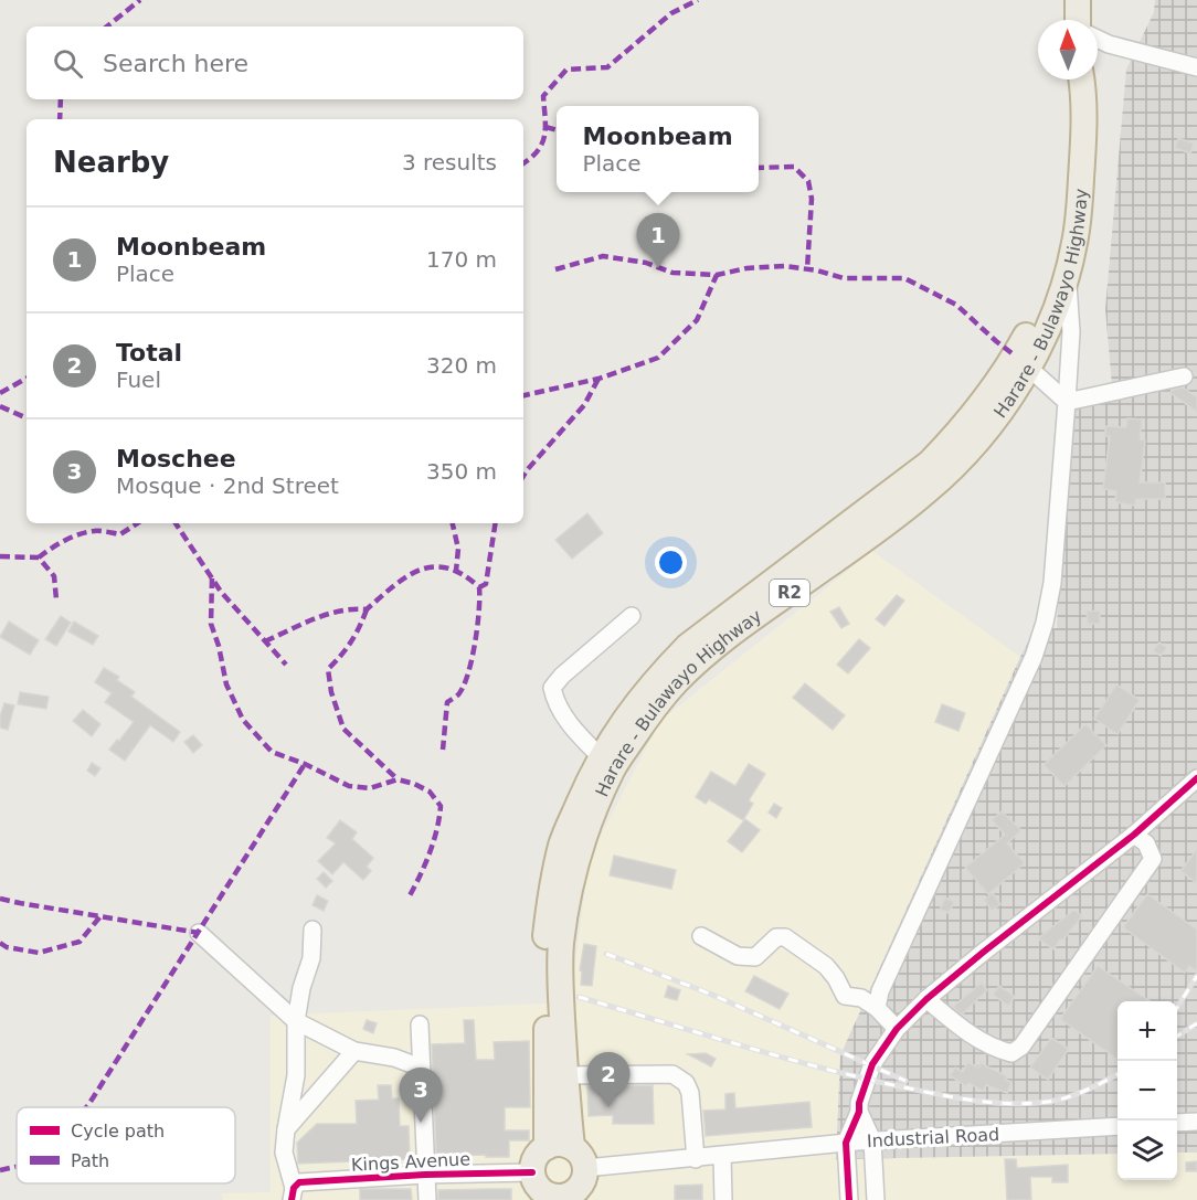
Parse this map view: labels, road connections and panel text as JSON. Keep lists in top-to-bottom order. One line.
{"streets":{"highway":["Harare - Bulawayo Highway","R2"],"street":["Industrial Road","Kings Avenue"]},"crossings":[["Harare - Bulawayo Highway","Industrial Road"],["Harare - Bulawayo Highway","Kings Avenue"],["Industrial Road","Kings Avenue"]],"legend":["Cycle path","Path"],"north":"top","page":{"search":"Search here","popup":["Moonbeam","Place"],"heading":["Nearby","3 results"],"list":[{"mark":"1","name":"Moonbeam","note":"Place","value":"170 m"},{"mark":"2","name":"Total","note":"Fuel","value":"320 m"},{"mark":"3","name":"Moschee","note":"Mosque · 2nd Street","value":"350 m"}],"pins":["1","2","3"],"map_buttons":["+","−"]}}
